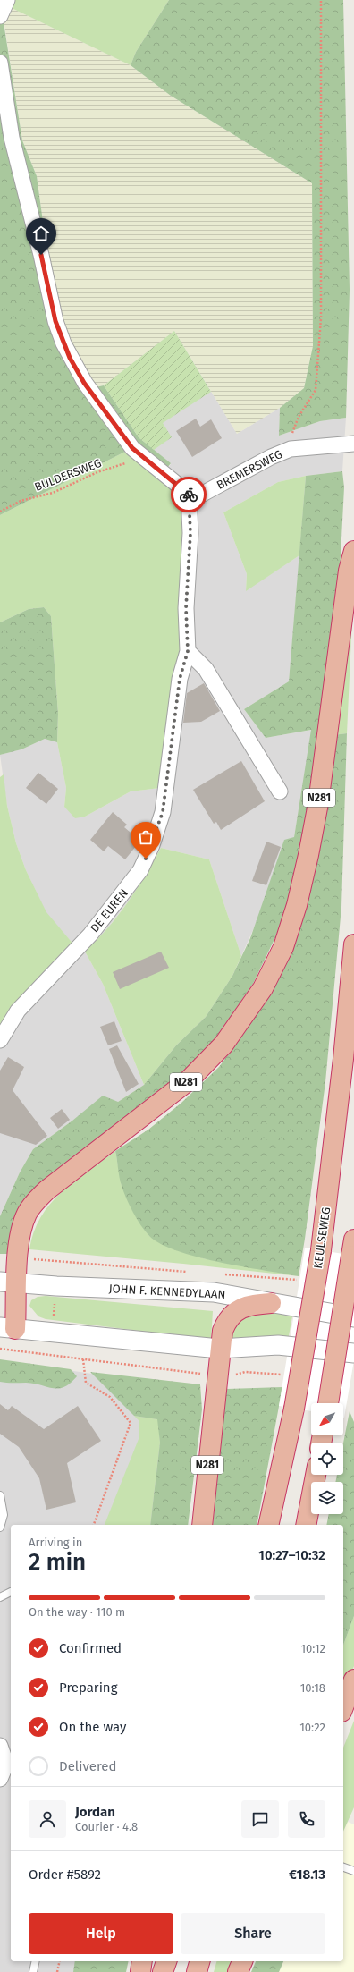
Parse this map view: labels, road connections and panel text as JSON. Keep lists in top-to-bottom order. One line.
{"streets":{"highway":["N281","KEULSEWEG"],"street":["BREMERSWEG","DE EUREN","JOHN F. KENNEDYLAAN"],"path":["BULDERSWEG"]},"crossings":[["BREMERSWEG","DE EUREN"],["N281","JOHN F. KENNEDYLAAN"]],"north":"bottom left","page":{"heading":["2 min","Arriving in","10:27–10:32"],"panel":["Jordan","Courier · 4.8","Order #5892","€18.13"],"bar":"On the way · 110 m","list":[["Confirmed","10:12"],["Preparing","10:18"],["On the way","10:22"],"Delivered"],"buttons":["Help","Share"]}}
